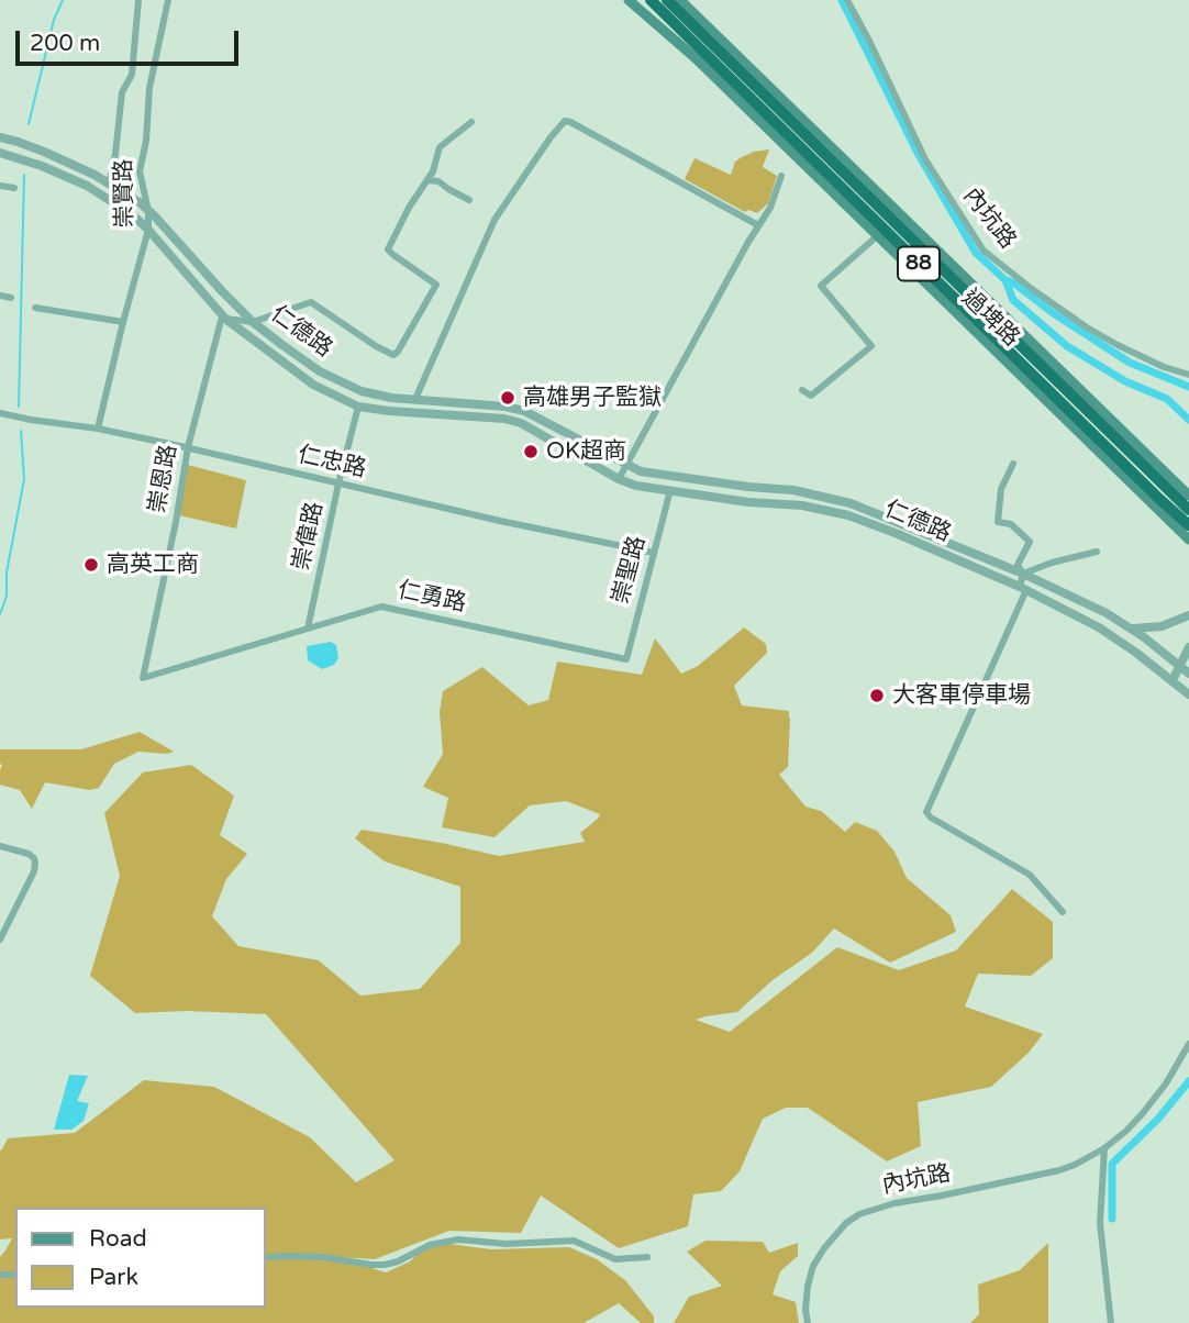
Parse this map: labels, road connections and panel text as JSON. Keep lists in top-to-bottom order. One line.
{"streets":{"highway":["88"],"main road":["過埤路"],"street":["崇賢路","內坑路","仁德路","仁忠路","崇恩路","崇偉路","崇聖路","仁勇路"]},"crossings":[["崇賢路","仁德路"],["崇賢路","仁忠路"],["仁德路","崇恩路"],["仁德路","崇偉路"],["仁德路","崇聖路"],["仁忠路","崇恩路"],["仁忠路","崇偉路"],["仁忠路","崇聖路"],["崇恩路","仁勇路"],["崇偉路","仁勇路"],["崇聖路","仁勇路"]],"places":["高雄男子監獄","OK超商","高英工商","大客車停車場"],"legend":["Road","Park"],"scale_bar":"200 m"}
